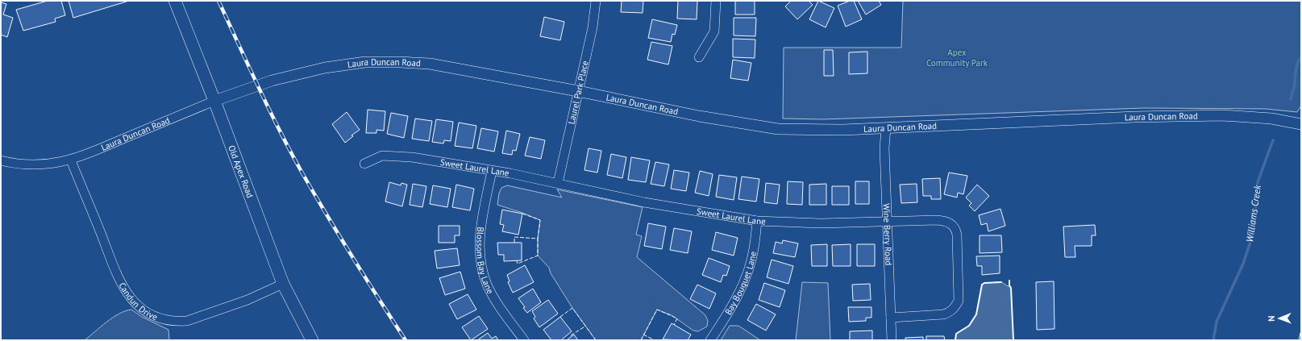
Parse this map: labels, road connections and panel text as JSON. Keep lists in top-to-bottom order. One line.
{"streets":{"main road":["Old Apex Road"],"street":["Laura Duncan Road","Laurel Park Place","Sweet Laurel Lane","Wine Berry Road","Blossom Bay Lane","Bay Bouquet Lane","Candun Drive"]},"crossings":[["Laura Duncan Road","Laurel Park Place"],["Laura Duncan Road","Old Apex Road"],["Laura Duncan Road","Wine Berry Road"],["Laura Duncan Road","Candun Drive"],["Laurel Park Place","Sweet Laurel Lane"],["Sweet Laurel Lane","Wine Berry Road"],["Sweet Laurel Lane","Blossom Bay Lane"],["Sweet Laurel Lane","Bay Bouquet Lane"],["Old Apex Road","Candun Drive"]],"water":["Williams Creek"],"parks":["Apex Community Park"],"north":"left"}
